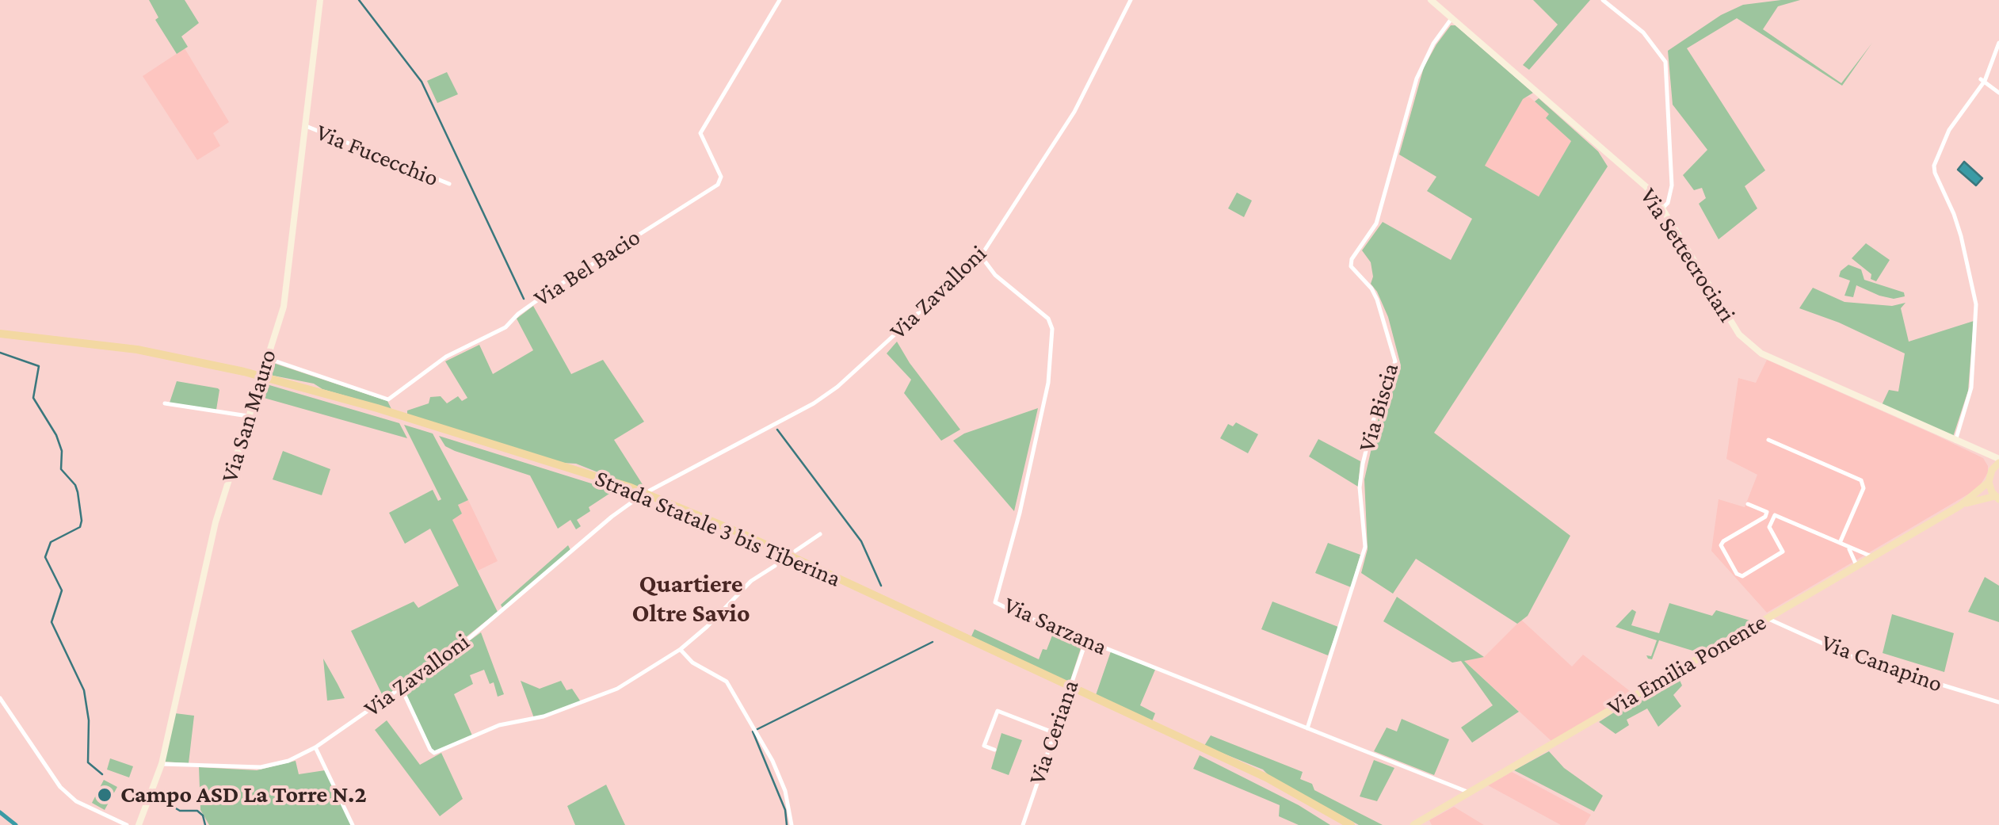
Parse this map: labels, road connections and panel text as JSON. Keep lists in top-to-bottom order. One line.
{"streets":{"highway":["Strada Statale 3 bis Tiberina"],"main road":["Via Settecrociari","Via San Mauro","Via Emilia Ponente"],"street":["Via Fucecchio","Via Bel Bacio","Via Zavalloni","Via Biscia","Via Sarzana","Via Canapino","Via Ceriana"]},"crossings":[["Via Fucecchio","Via San Mauro"],["Via Settecrociari","Via Biscia"],["Via Bel Bacio","Via San Mauro"],["Via Zavalloni","Via San Mauro"],["Via Zavalloni","Via Sarzana"],["Via Biscia","Via Sarzana"],["Via Sarzana","Via Emilia Ponente"],["Via Sarzana","Via Ceriana"],["Via Canapino","Via Emilia Ponente"]],"districts":["Quartiere Oltre Savio"],"places":["Campo ASD La Torre N.2"]}
